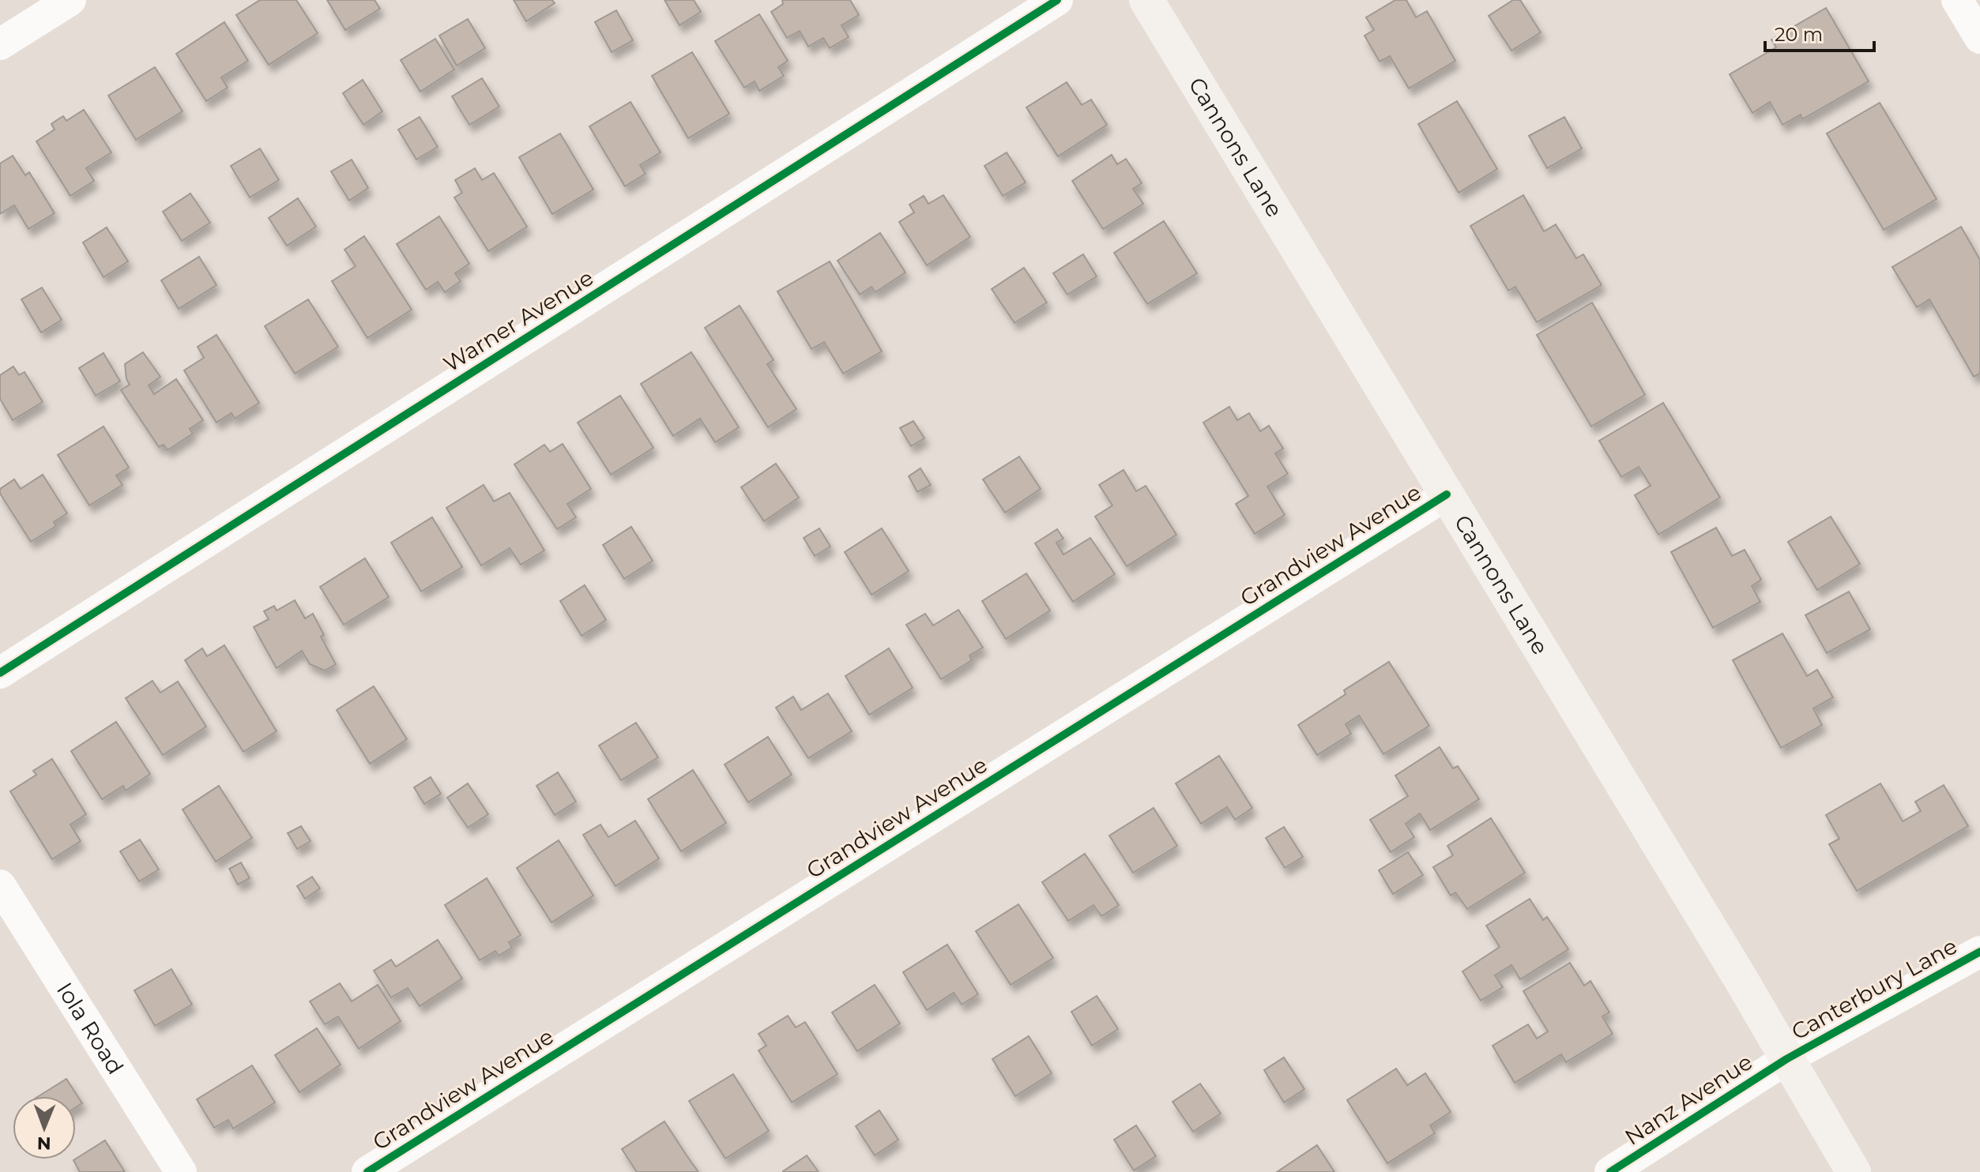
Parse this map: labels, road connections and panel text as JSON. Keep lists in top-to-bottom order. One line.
{"streets":{"main road":["Cannons Lane"],"street":["Warner Avenue","Grandview Avenue","Canterbury Lane","Iola Road","Nanz Avenue"]},"crossings":[["Cannons Lane","Grandview Avenue"],["Cannons Lane","Canterbury Lane"],["Cannons Lane","Nanz Avenue"],["Canterbury Lane","Nanz Avenue"]],"scale_bar":"20 m","north":"bottom"}
